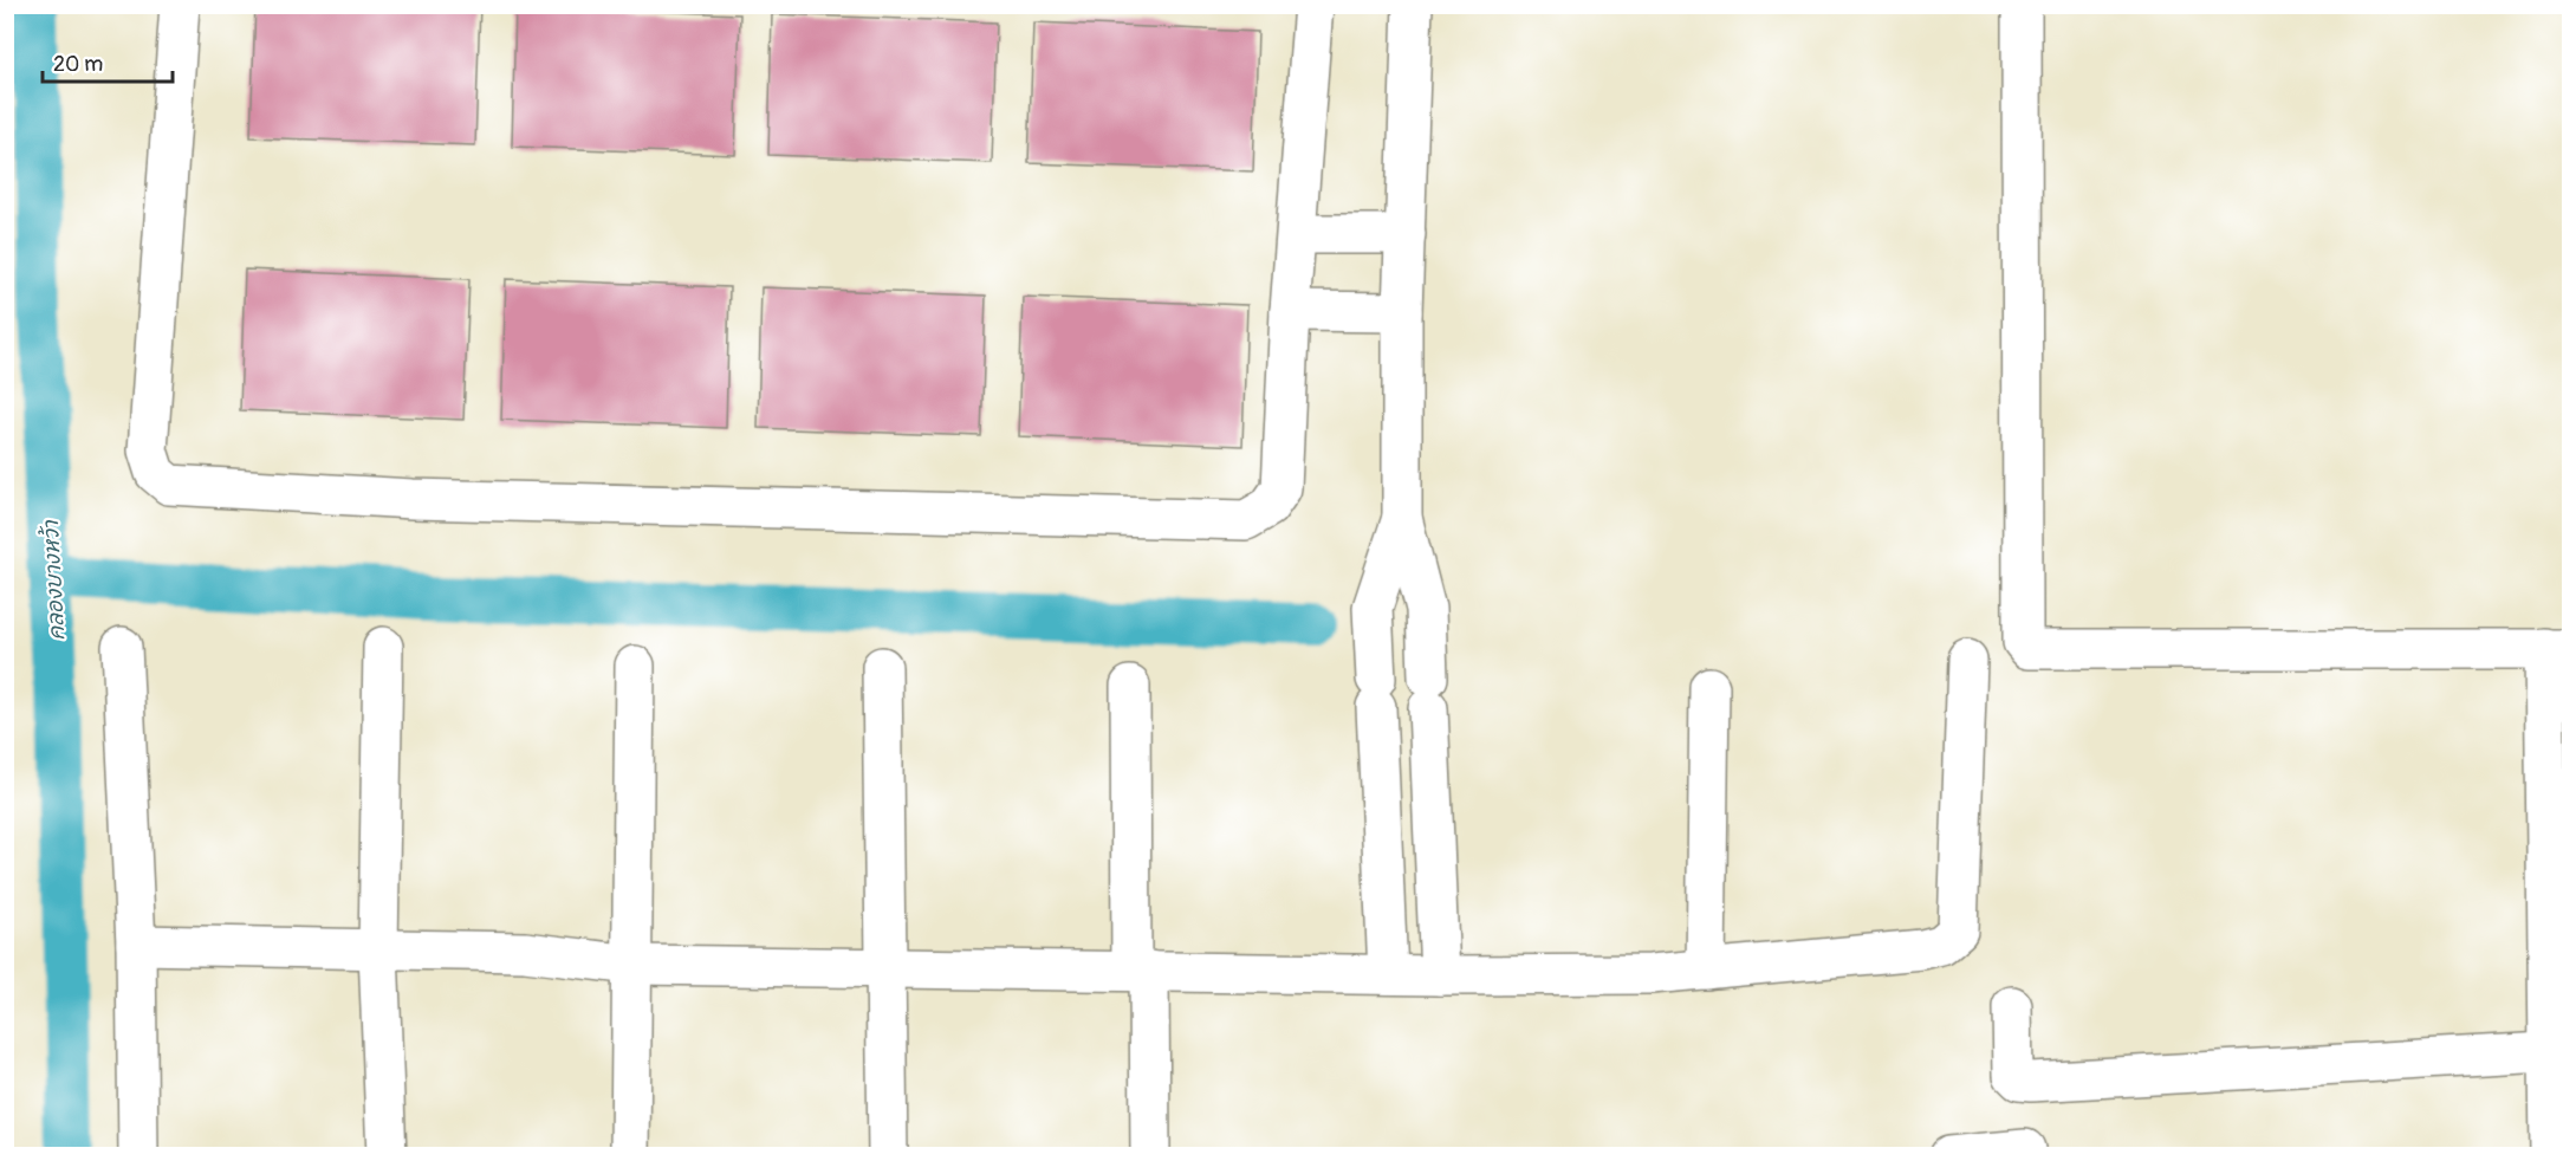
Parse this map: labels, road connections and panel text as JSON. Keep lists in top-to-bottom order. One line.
{"water":["คลองบางหว้า"],"scale_bar":"20 m"}
